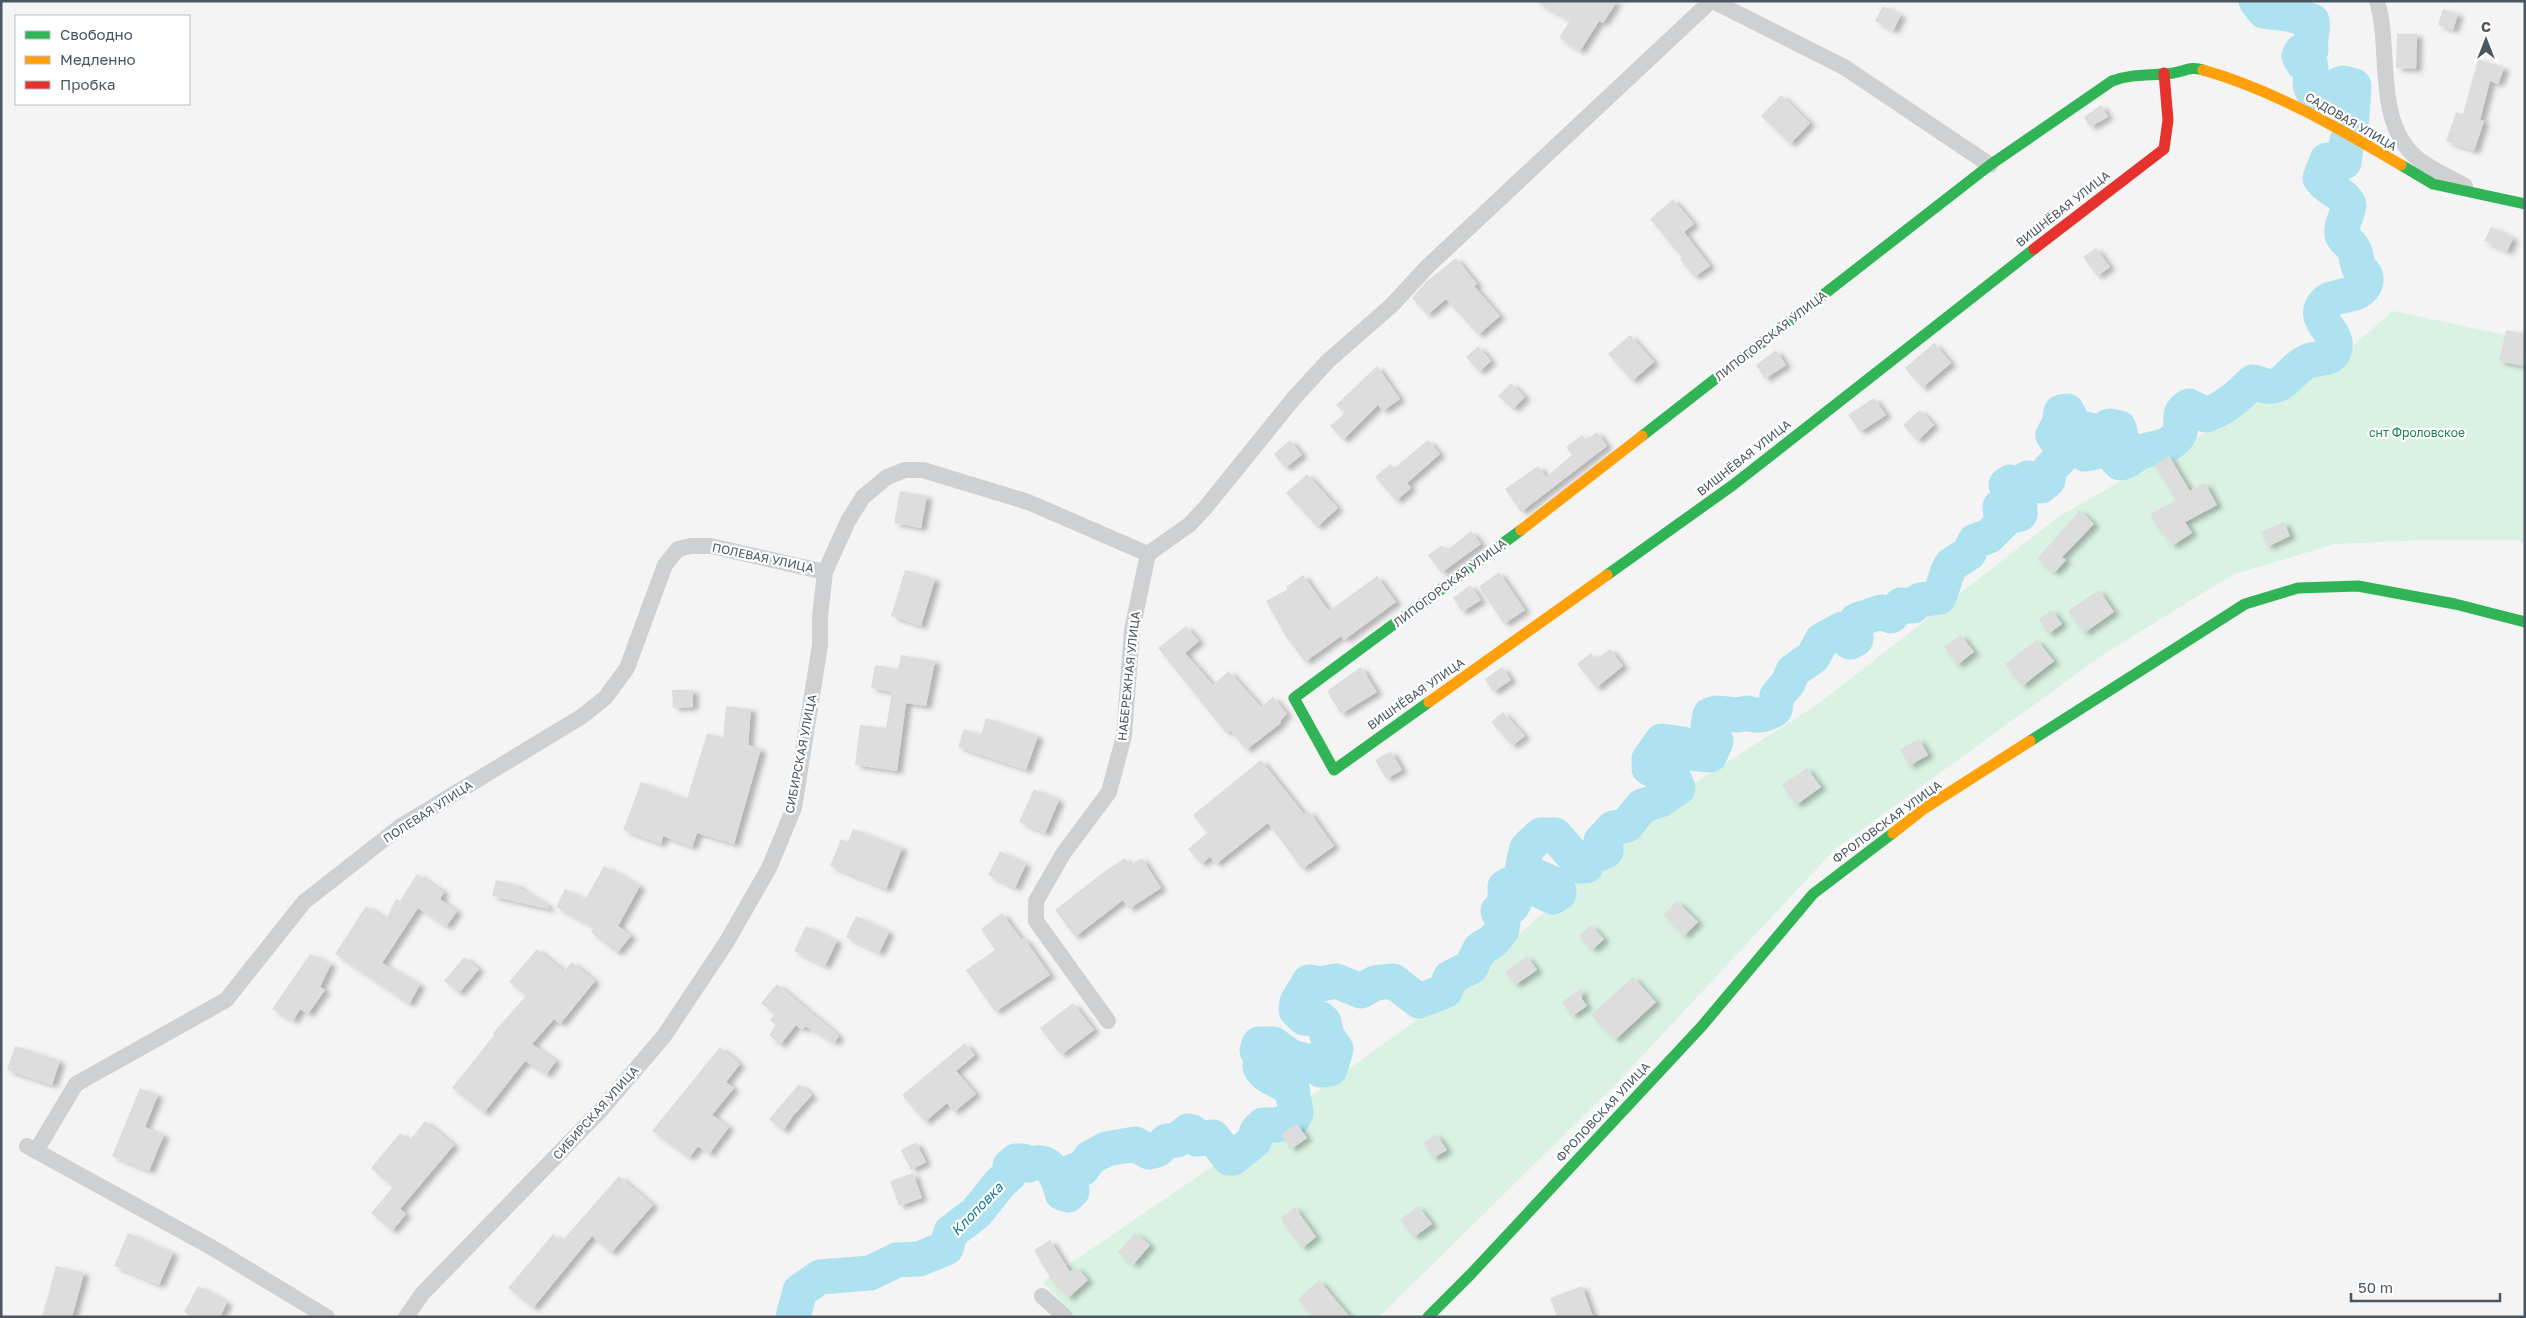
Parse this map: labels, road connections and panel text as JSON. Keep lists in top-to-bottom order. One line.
{"streets":{"street":["САДОВАЯ УЛИЦА","ВИШНЁВАЯ УЛИЦА","ЛИПОГОРСКАЯ УЛИЦА","ПОЛЕВАЯ УЛИЦА","НАБЕРЕЖНАЯ УЛИЦА","СИБИРСКАЯ УЛИЦА","ФРОЛОВСКАЯ УЛИЦА"]},"crossings":[["САДОВАЯ УЛИЦА","ВИШНЁВАЯ УЛИЦА"],["САДОВАЯ УЛИЦА","ЛИПОГОРСКАЯ УЛИЦА"],["ВИШНЁВАЯ УЛИЦА","ЛИПОГОРСКАЯ УЛИЦА"],["ПОЛЕВАЯ УЛИЦА","СИБИРСКАЯ УЛИЦА"],["НАБЕРЕЖНАЯ УЛИЦА","СИБИРСКАЯ УЛИЦА"]],"water":["Клоповка"],"parks":["снт Фроловское"],"legend":["Свободно","Медленно","Пробка"],"scale_bar":"50 m","north":"top"}
